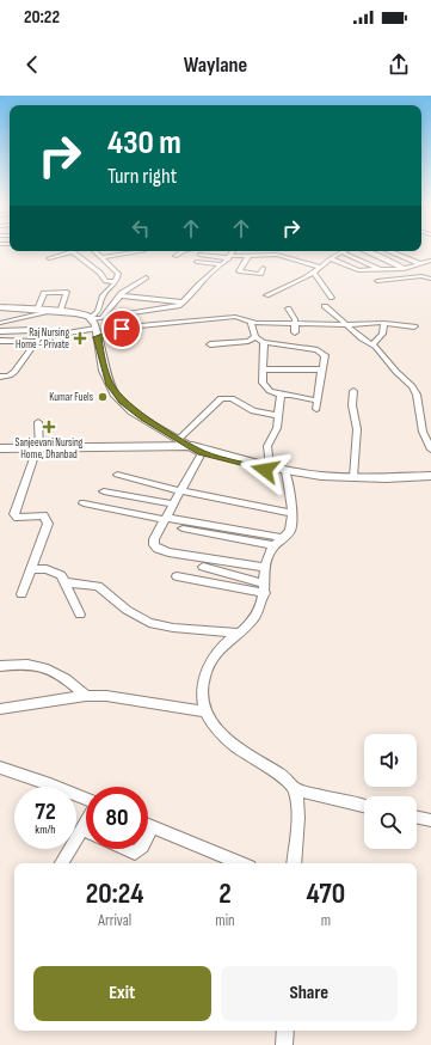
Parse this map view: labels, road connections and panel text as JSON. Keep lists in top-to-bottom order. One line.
{"places":{"health":["Raj Nursing Home - Private","Sanjeevani Nursing Home, Dhanbad"],"other":["Kumar Fuels"]},"page":{"status":"20:22","header":"Waylane","turn":["430 m","Turn right"],"speed":"72 km/h","limit":"80","eta":["20:24","Arrival","2","min","470","m"],"buttons":["Exit","Share"]}}
